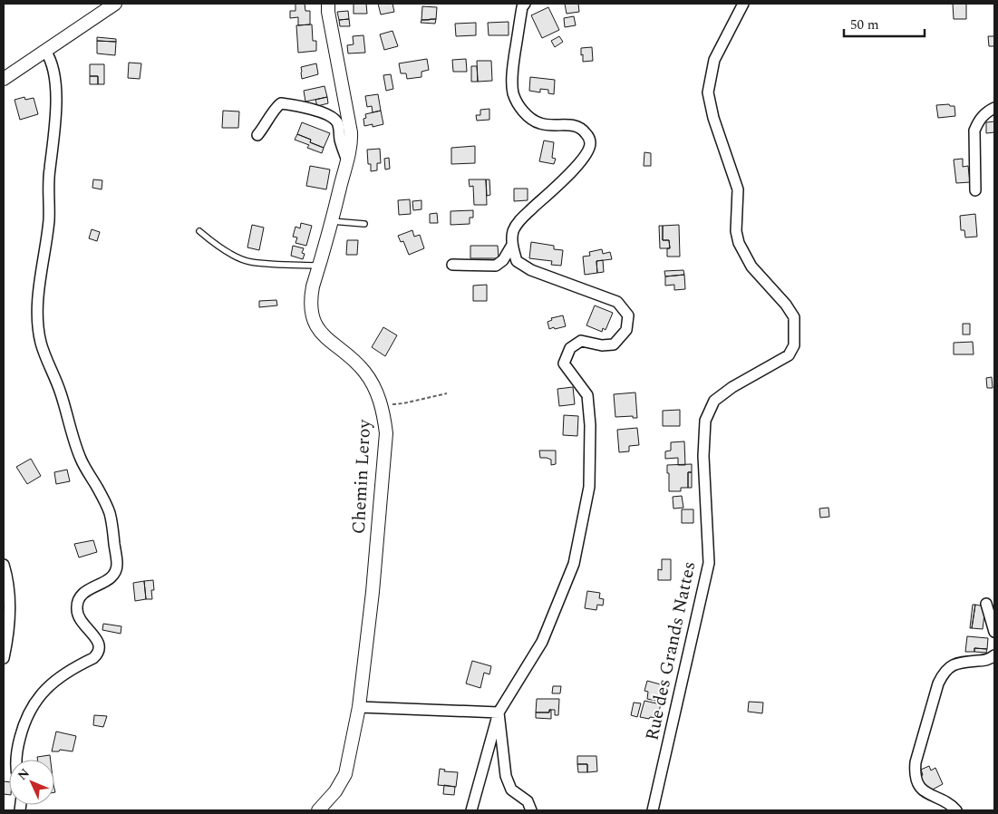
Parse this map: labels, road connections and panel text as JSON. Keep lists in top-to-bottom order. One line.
{"streets":{"street":["Chemin Leroy","Rue des Grands Nattes"]},"scale_bar":"50 m","north":"top left"}
